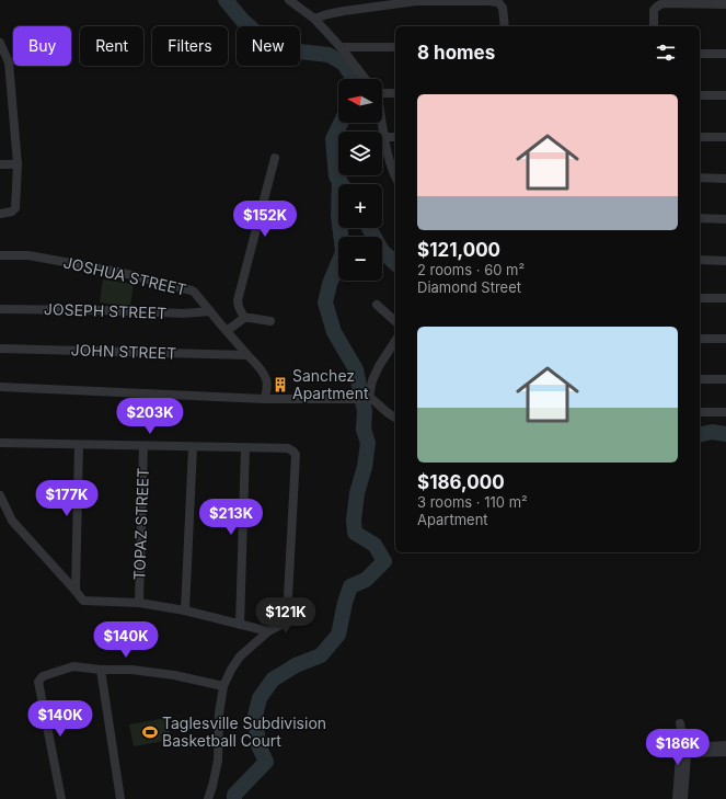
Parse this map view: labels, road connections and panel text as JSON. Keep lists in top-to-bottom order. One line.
{"streets":{"street":["JOSHUA STREET","JOSEPH STREET","JOHN STREET","TOPAZ STREET"]},"crossings":[["JOSHUA STREET","JOSEPH STREET"],["JOSHUA STREET","JOHN STREET"]],"places":{"building":["Sanchez Apartment"],"sports":["Taglesville Subdivision Basketball Court"]},"north":"left","page":{"chip":["Buy","Rent","Filters","New"],"heading":"8 homes","map_buttons":["+","−"],"list":[{"name":"$121,000","note":"2 rooms · 60 m² · Diamond Street"},{"name":"$186,000","note":"3 rooms · 110 m² · Apartment"}],"price":["$152K","$203K","$177K","$213K","$121K","$140K","$140K","$186K"]}}
